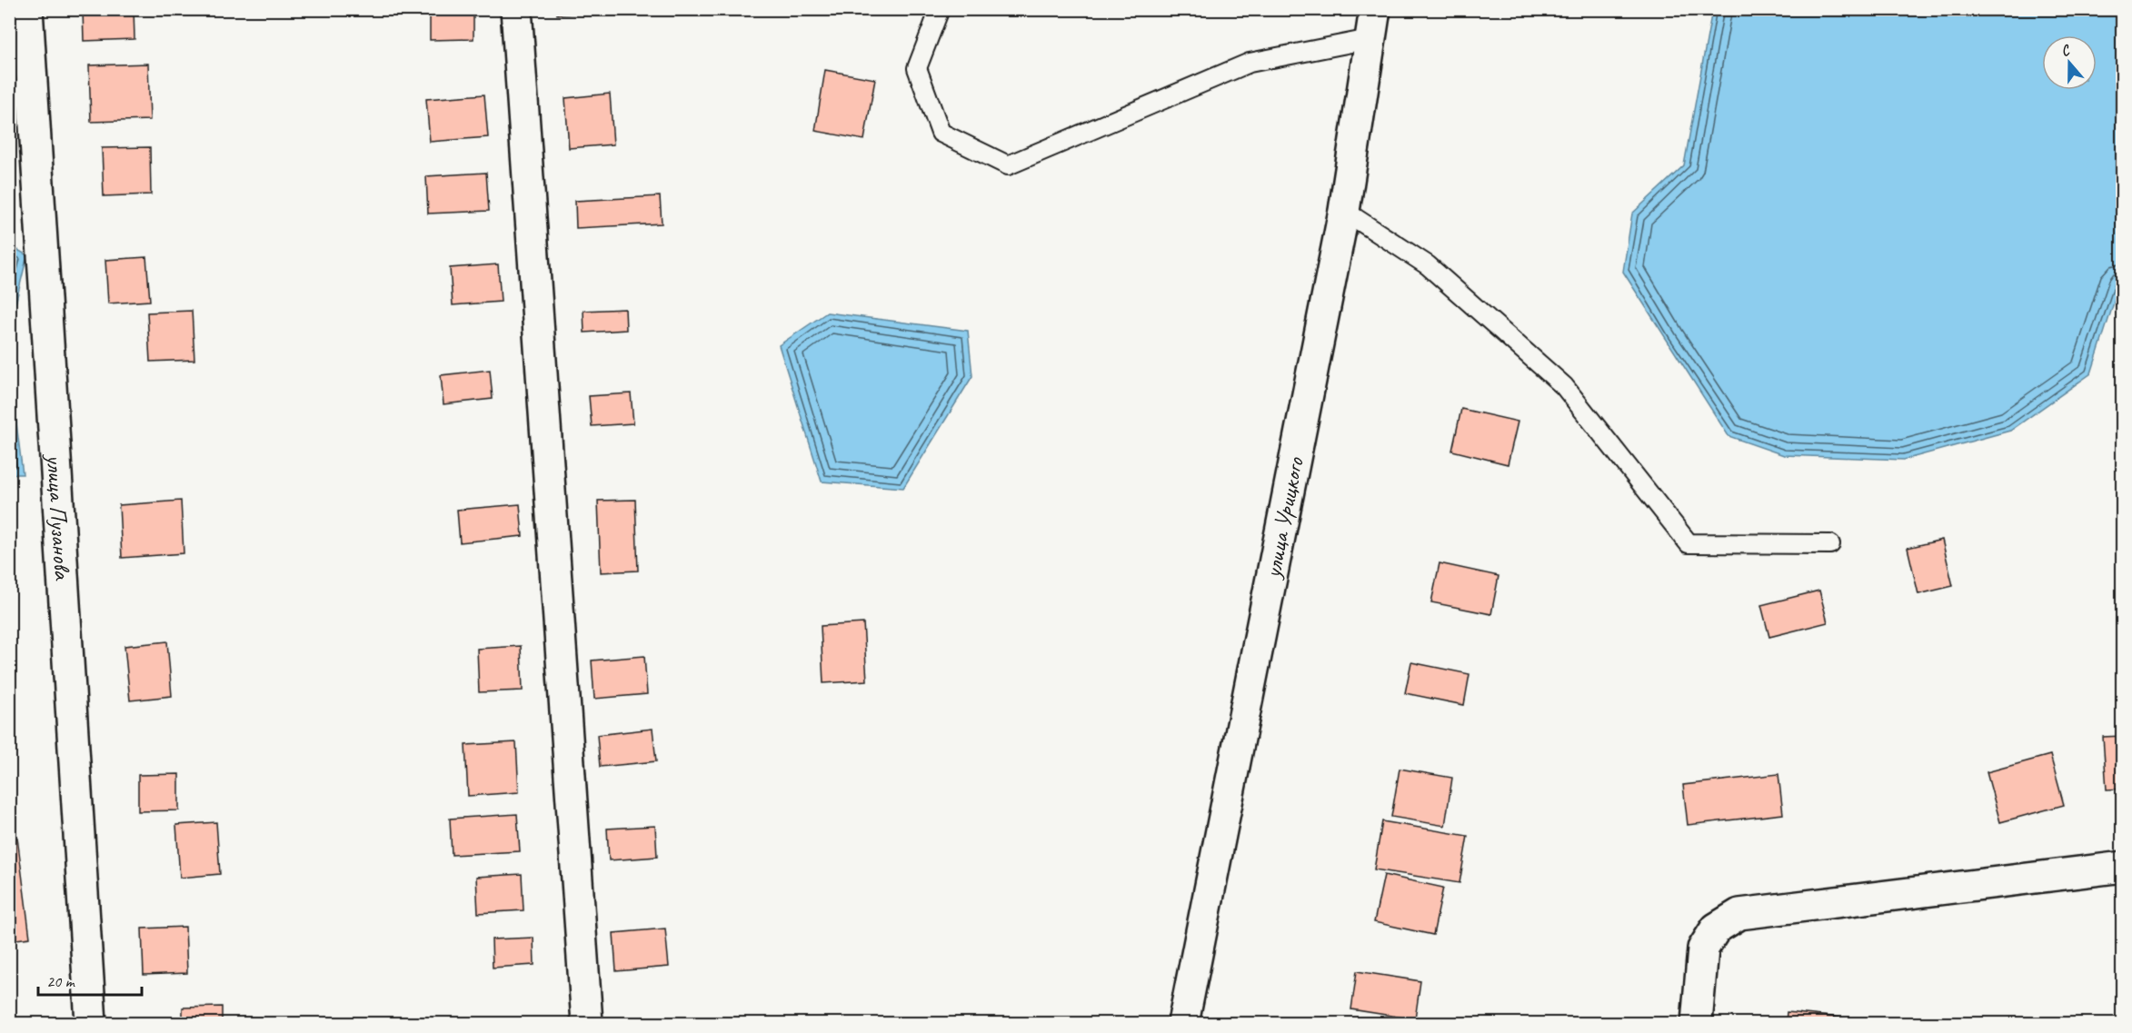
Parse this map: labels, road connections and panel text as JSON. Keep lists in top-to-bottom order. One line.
{"streets":{"street":["улица Пузанова","улица Урицкого"]},"scale_bar":"20 m","north":"top"}
